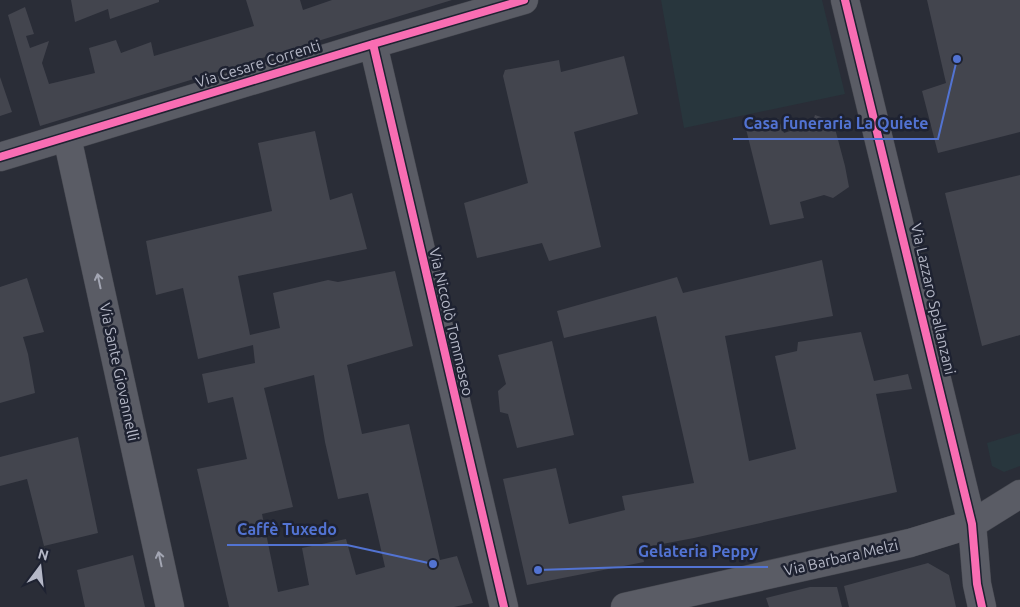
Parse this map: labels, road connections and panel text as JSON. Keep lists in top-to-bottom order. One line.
{"streets":{"street":["Via Cesare Correnti","Via Lazzaro Spallanzani","Via Niccolò Tommaseo","Via Sante Giovannelli","Via Barbara Melzi"]},"crossings":[["Via Cesare Correnti","Via Niccolò Tommaseo"],["Via Cesare Correnti","Via Sante Giovannelli"],["Via Lazzaro Spallanzani","Via Barbara Melzi"]],"one_way":["Via Sante Giovannelli"],"places":["Casa funeraria La Quiete","Caffè Tuxedo","Gelateria Peppy"],"north":"top"}
